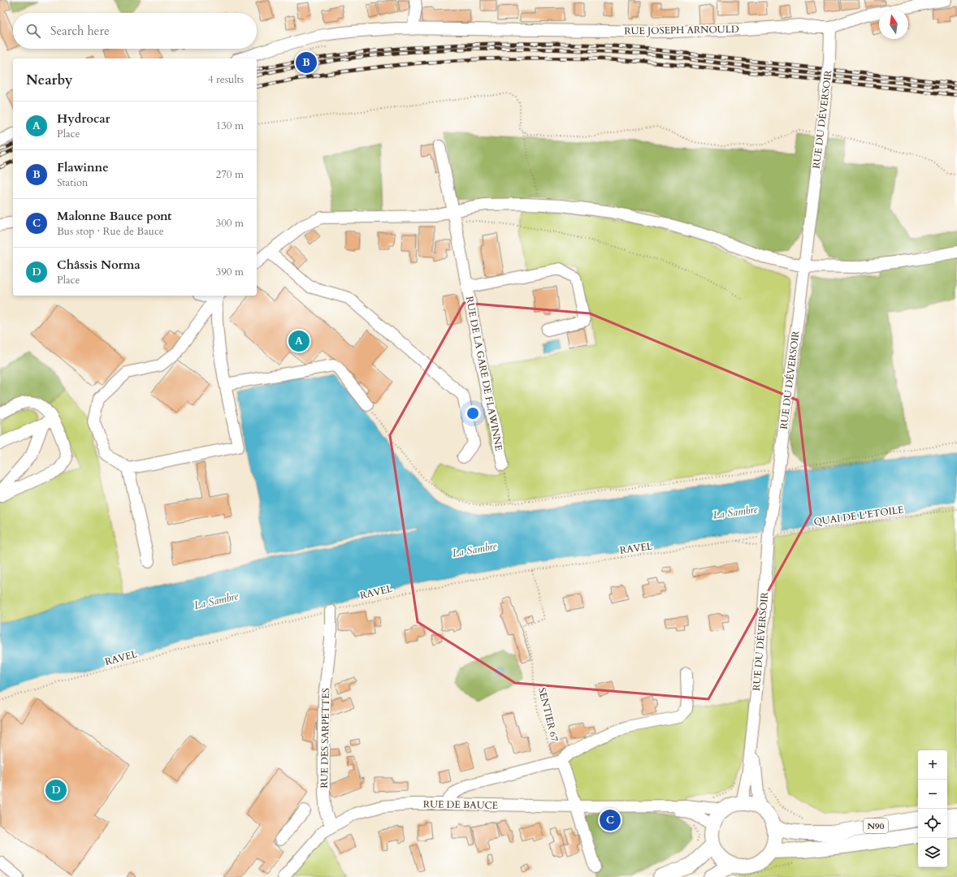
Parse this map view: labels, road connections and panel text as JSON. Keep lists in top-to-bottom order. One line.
{"streets":{"main road":["N90"],"street":["RUE JOSEPH ARNOULD","RUE DU DÉVERSOIR","RUE DE LA GARE DE FLAWINNE","RUE DES SARPETTES","RUE DE BAUCE"],"path":["QUAI DE L'ETOILE","RAVEL","SENTIER 67"]},"crossings":[["RUE JOSEPH ARNOULD","RUE DU DÉVERSOIR"],["RUE DU DÉVERSOIR","RUE DE BAUCE"],["RUE DU DÉVERSOIR","N90"],["RAVEL","SENTIER 67"],["RAVEL","RUE DES SARPETTES"],["RUE DES SARPETTES","RUE DE BAUCE"],["RUE DE BAUCE","N90"]],"water":["La Sambre"],"north":"top","page":{"search":"Search here","pins":["B","A","D","C"],"heading":["Nearby","4 results"],"list":[{"mark":"A","name":"Hydrocar","note":"Place","value":"130 m"},{"mark":"B","name":"Flawinne","note":"Station","value":"270 m"},{"mark":"C","name":"Malonne Bauce pont","note":"Bus stop · Rue de Bauce","value":"300 m"},{"mark":"D","name":"Châssis Norma","note":"Place","value":"390 m"}],"map_buttons":["+","−"]}}
